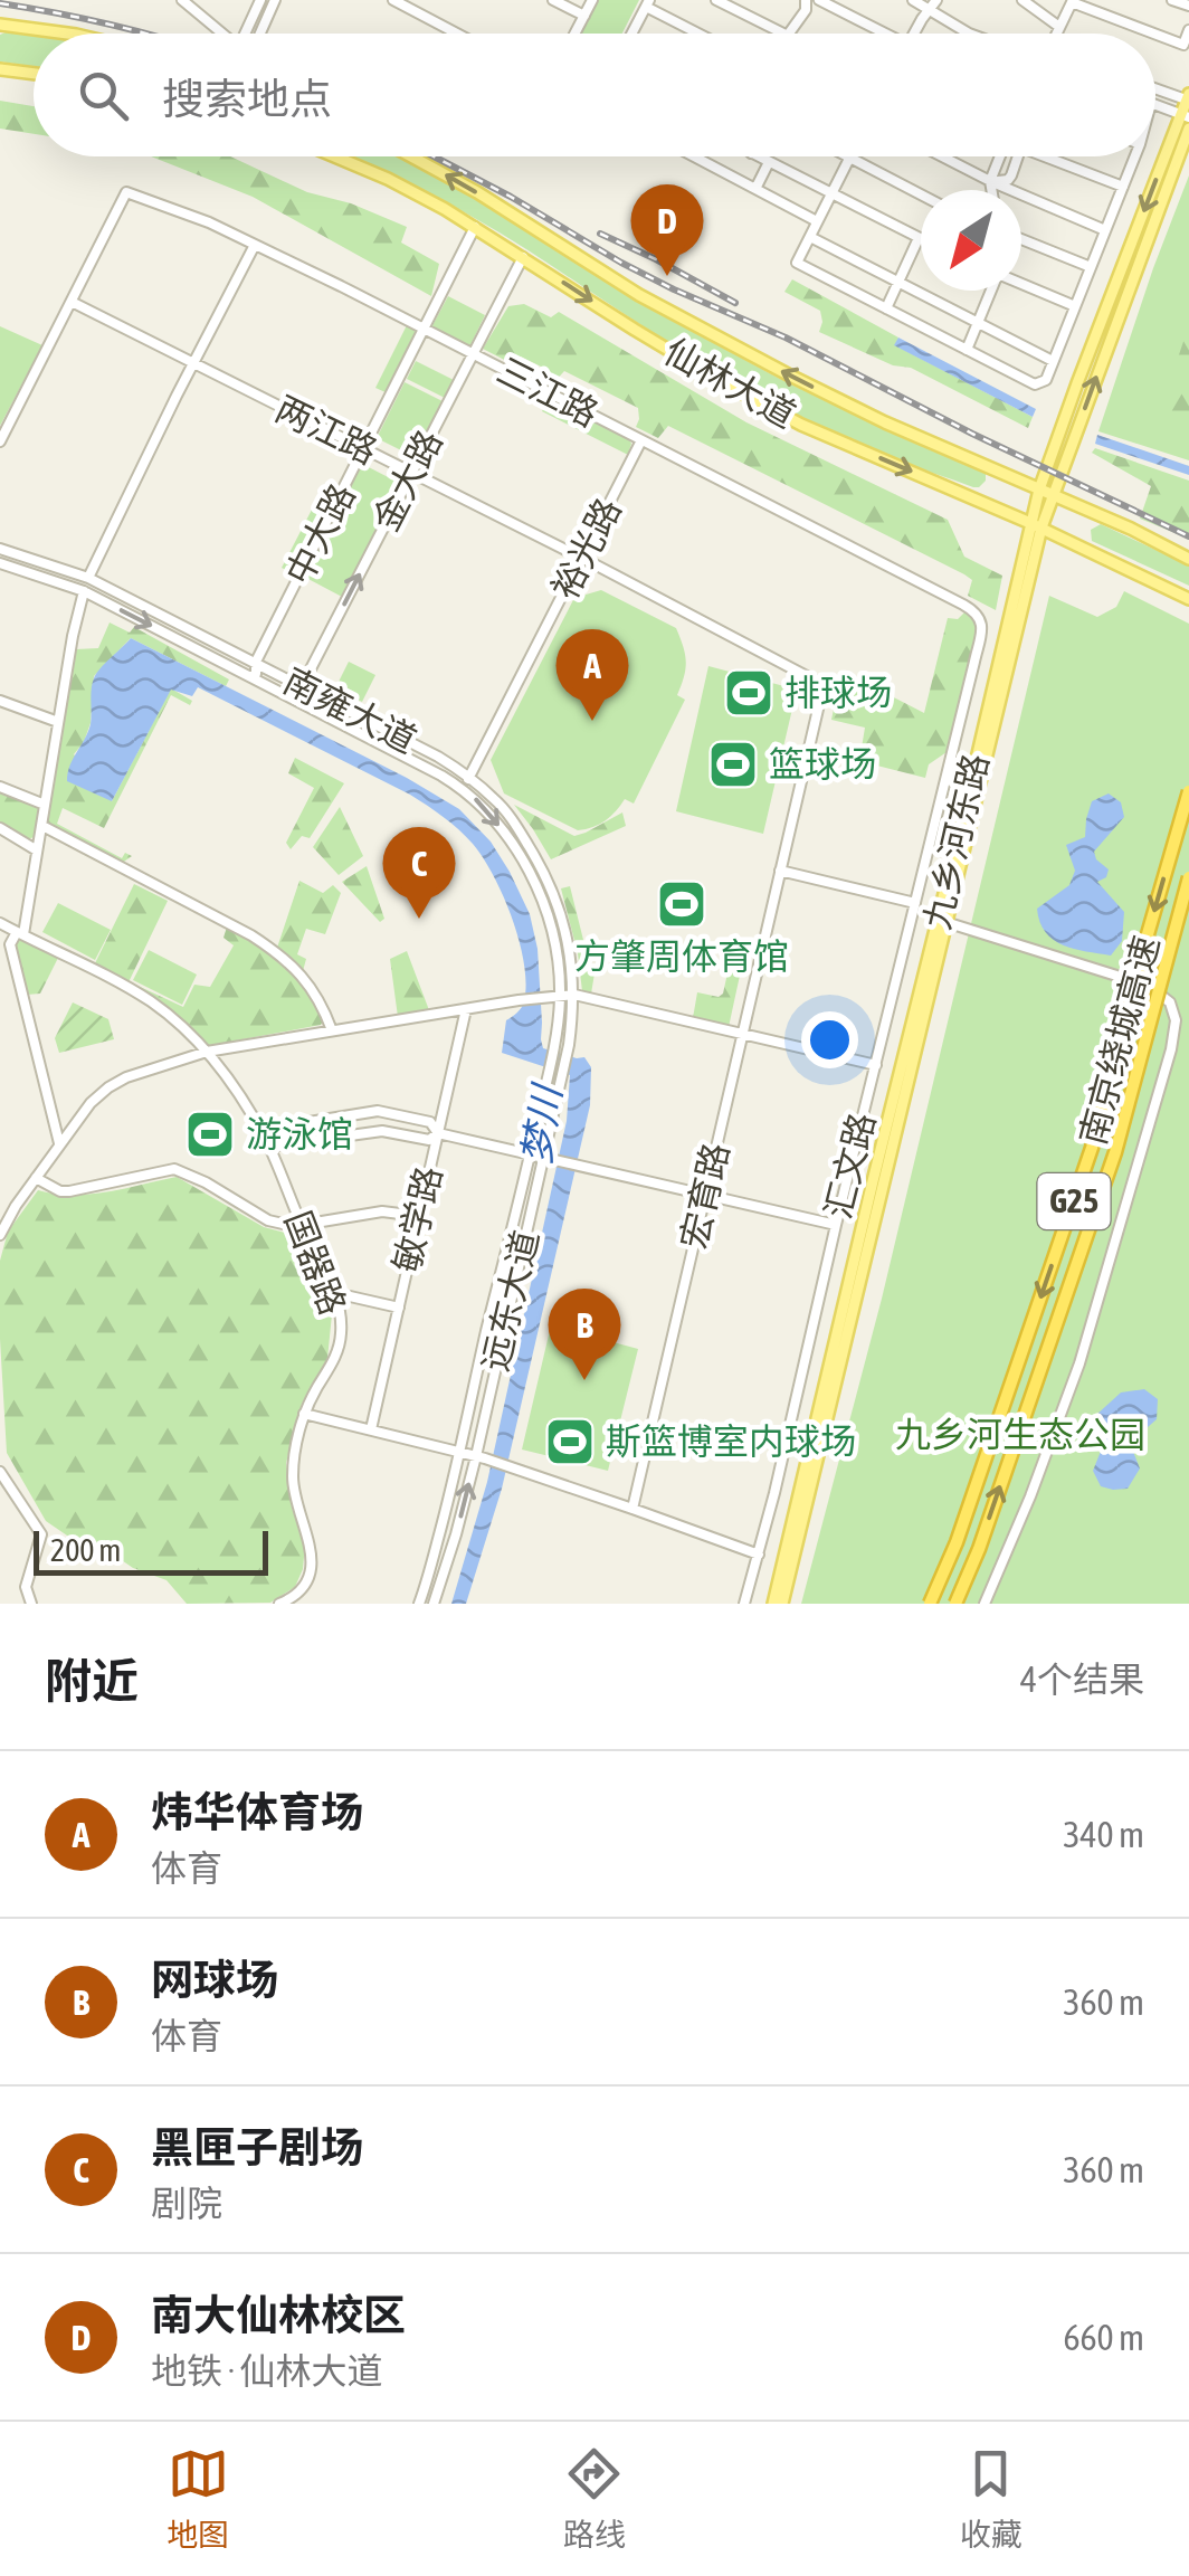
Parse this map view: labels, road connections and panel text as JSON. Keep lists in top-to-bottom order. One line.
{"streets":{"highway":["南京绕城高速","G25"],"main road":["仙林大道","九乡河东路"],"street":["三江路","两江路","金大路","中大路","裕光路","南雍大道","汇文路","宏育路","敏学路","国器路","远东大道"]},"crossings":[["仙林大道","金大路"],["仙林大道","中大路"],["仙林大道","九乡河东路"],["三江路","两江路"],["三江路","金大路"],["三江路","中大路"],["三江路","裕光路"],["三江路","汇文路"],["两江路","金大路"],["两江路","中大路"],["两江路","裕光路"],["两江路","宏育路"],["金大路","南雍大道"],["中大路","南雍大道"],["裕光路","南雍大道"],["南雍大道","远东大道"]],"one_way":["金大路"],"water":["梦川"],"parks":["九乡河生态公园"],"places":{"sports":["排球场","篮球场","方肇周体育馆","游泳馆","斯篮博室内球场"]},"scale_bar":"200 m","north":"bottom left","page":{"search":"搜索地点","pins":["D","A","C","B"],"scale":"200 m","heading":["附近","4个结果"],"list":[{"mark":"A","name":"炜华体育场","note":"体育","value":"340 m"},{"mark":"B","name":"网球场","note":"体育","value":"360 m"},{"mark":"C","name":"黑匣子剧场","note":"剧院","value":"360 m"},{"mark":"D","name":"南大仙林校区","note":"地铁 · 仙林大道","value":"660 m"}],"nav":["地图","路线","收藏"]}}
